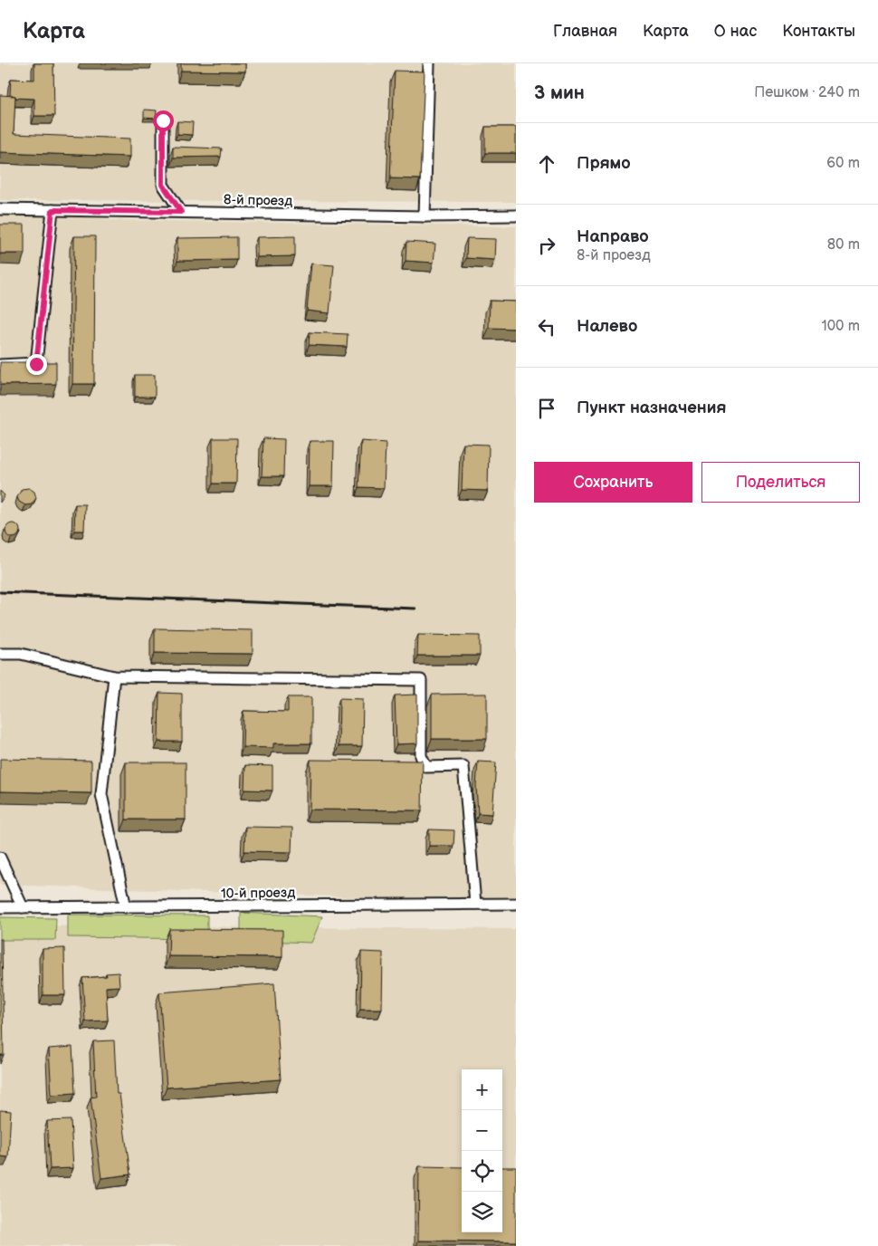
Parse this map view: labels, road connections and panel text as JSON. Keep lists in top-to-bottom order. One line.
{"streets":{"street":["8-й проезд","10-й проезд"]},"page":{"header":"Карта","nav":["Главная","Карта","О нас","Контакты"],"heading":["3 мин","Пешком · 240 m"],"list":[["Прямо","60 m"],["Направо","8-й проезд","80 m"],["Налево","100 m"],"Пункт назначения"],"buttons":["Сохранить","Поделиться"],"map_buttons":["+","−"]}}
